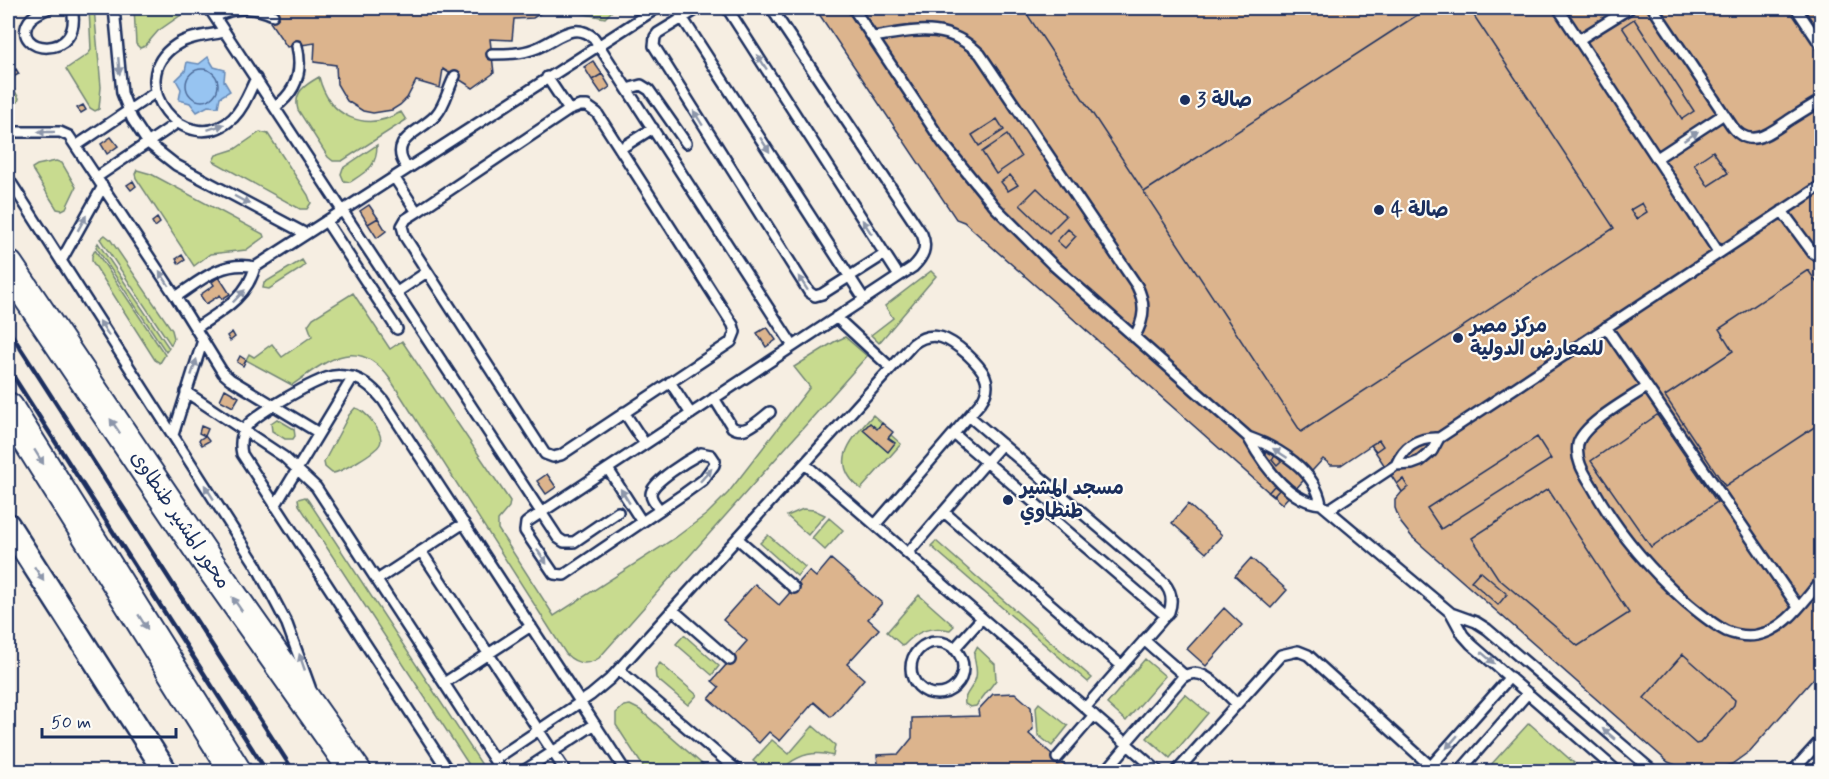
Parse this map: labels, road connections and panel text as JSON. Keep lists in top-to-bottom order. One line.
{"streets":{"highway":["محور المشير طنطاوى"]},"places":["صالة 3","صالة 4","مركز مصر للمعارض الدولية","مسجد المشير طنطاوي"],"scale_bar":"50 m"}
